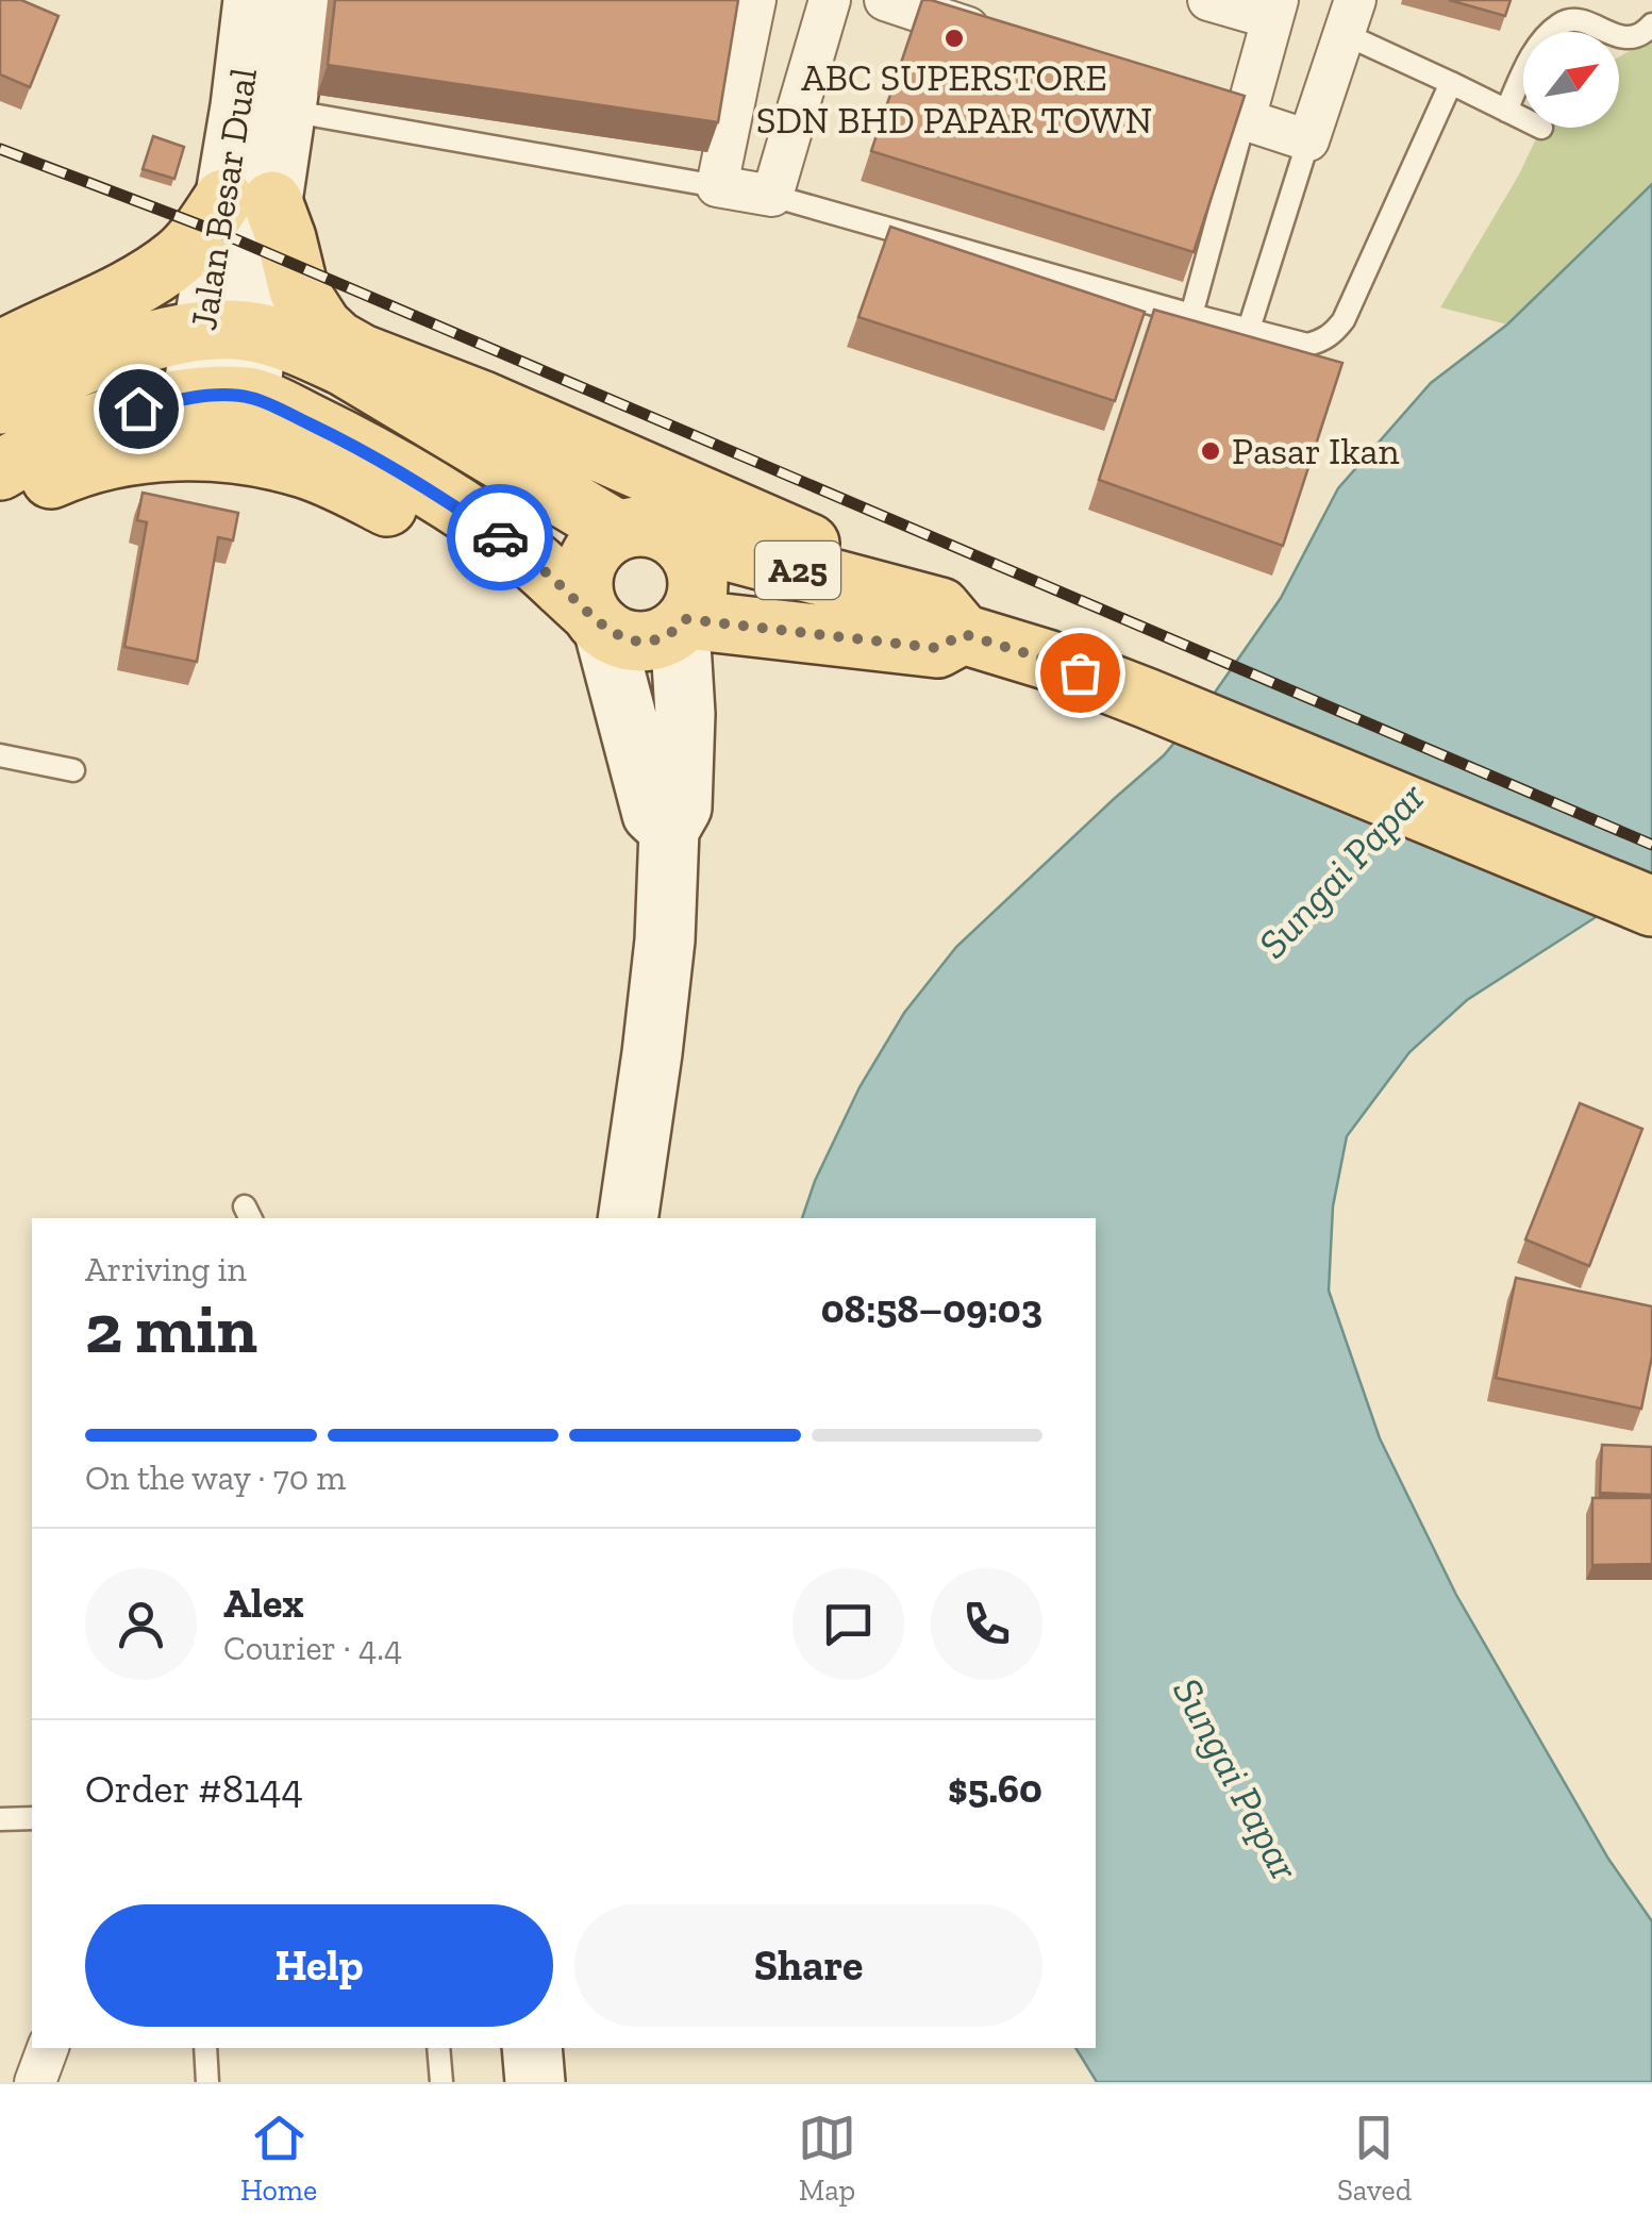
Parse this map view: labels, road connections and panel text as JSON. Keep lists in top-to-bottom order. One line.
{"streets":{"main road":["Jalan Besar Dual","A25"]},"water":["Sungai Papar"],"places":["ABC SUPERSTORE SDN BHD PAPAR TOWN","Pasar Ikan"],"north":"top right","page":{"heading":["2 min","Arriving in","08:58–09:03"],"panel":["Alex","Courier · 4.4","Order #8144","$5.60"],"bar":"On the way · 70 m","buttons":["Help","Share"],"tabs":["Home","Map","Saved"]}}
